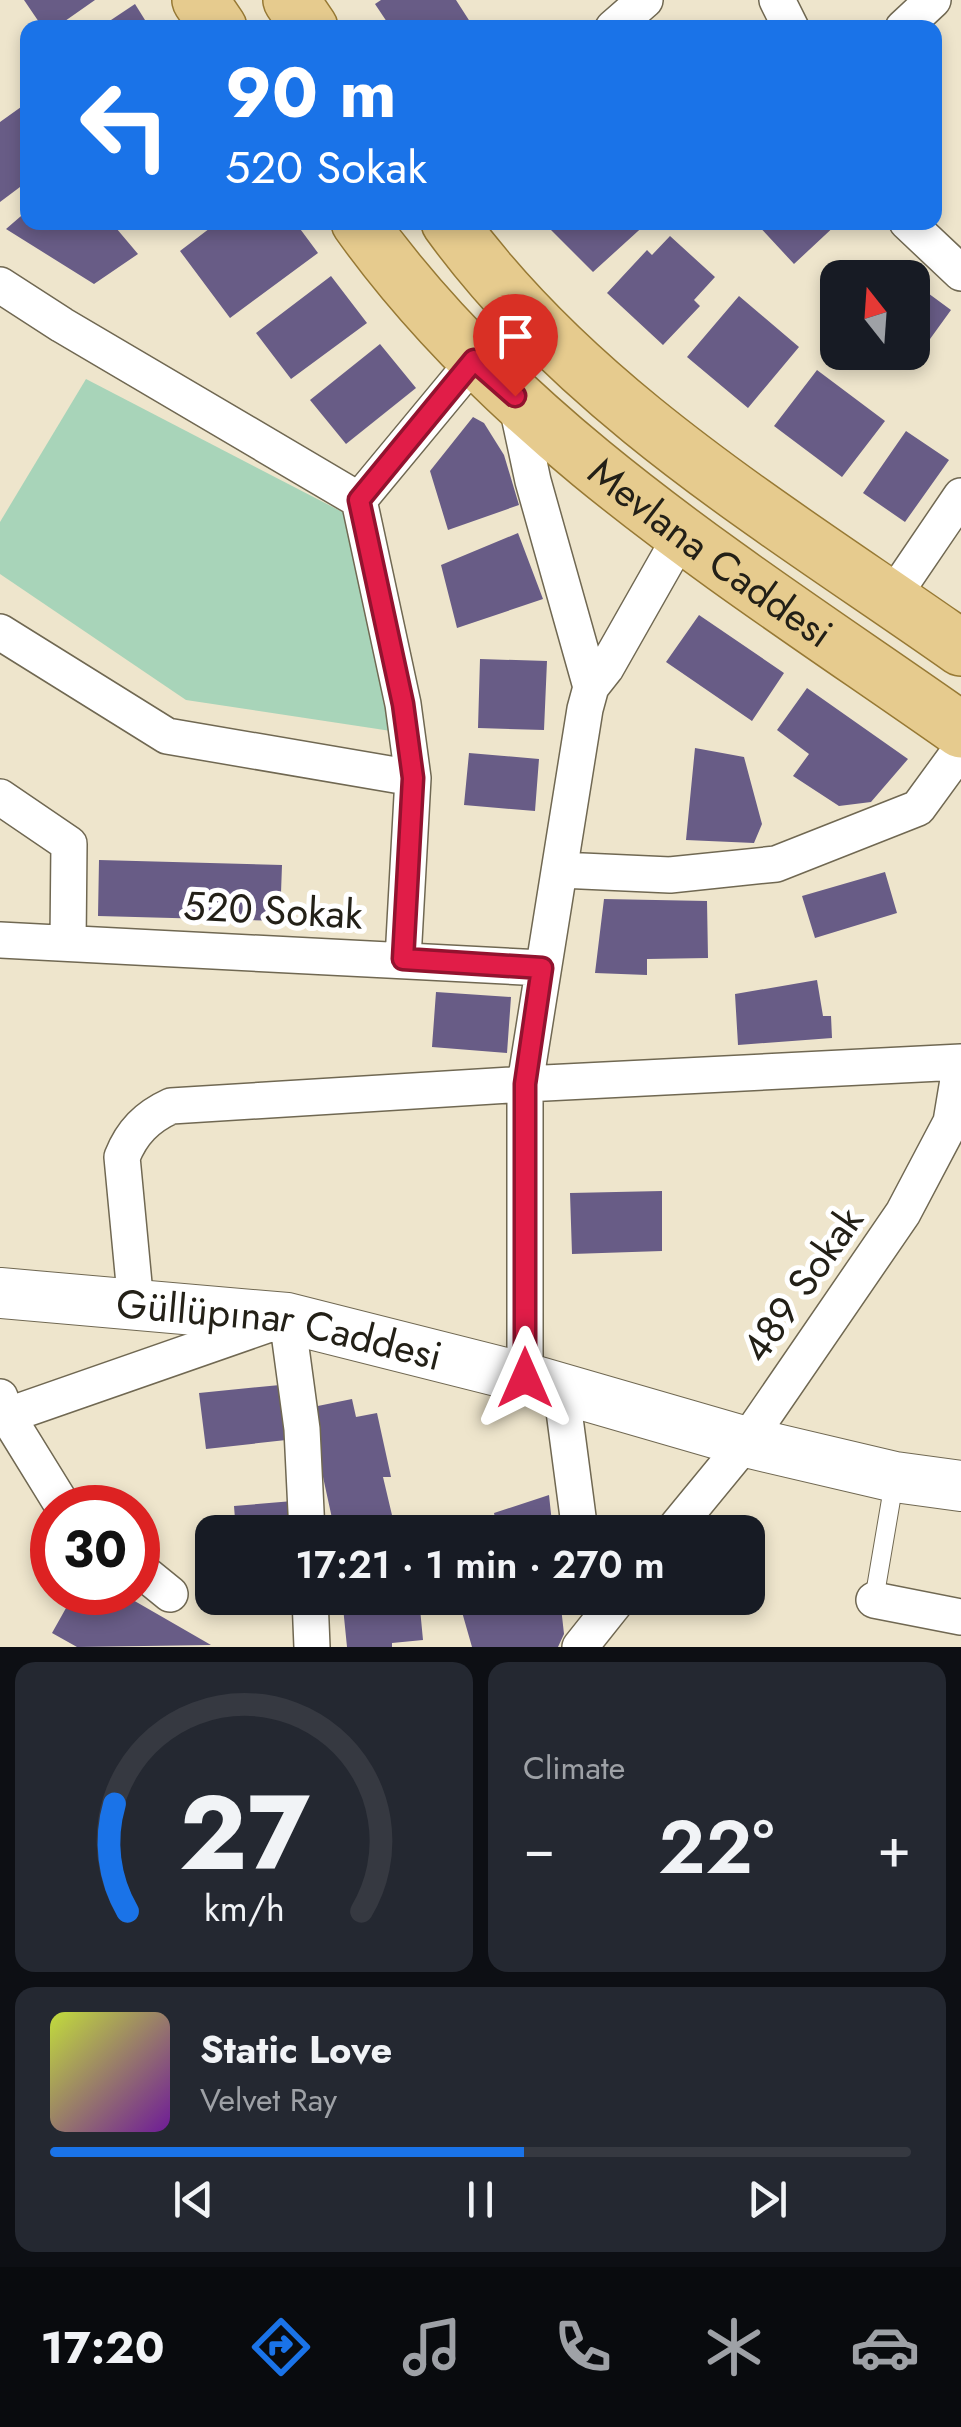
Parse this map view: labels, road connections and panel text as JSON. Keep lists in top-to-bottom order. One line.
{"streets":{"main road":["Mevlana Caddesi"],"street":["520 Sokak","489 Sokak","Güllüpınar Caddesi"]},"crossings":[["489 Sokak","Güllüpınar Caddesi"]],"north":"top","page":{"turn":["90 m","520 Sokak"],"limit":"30","trip":"17:21 · 1 min · 270 m","tile":"Climate","heat":["−","22°","+"],"song":["Static Love","Velvet Ray"],"tabs":"17:20","gauge":["27","km/h"]}}
